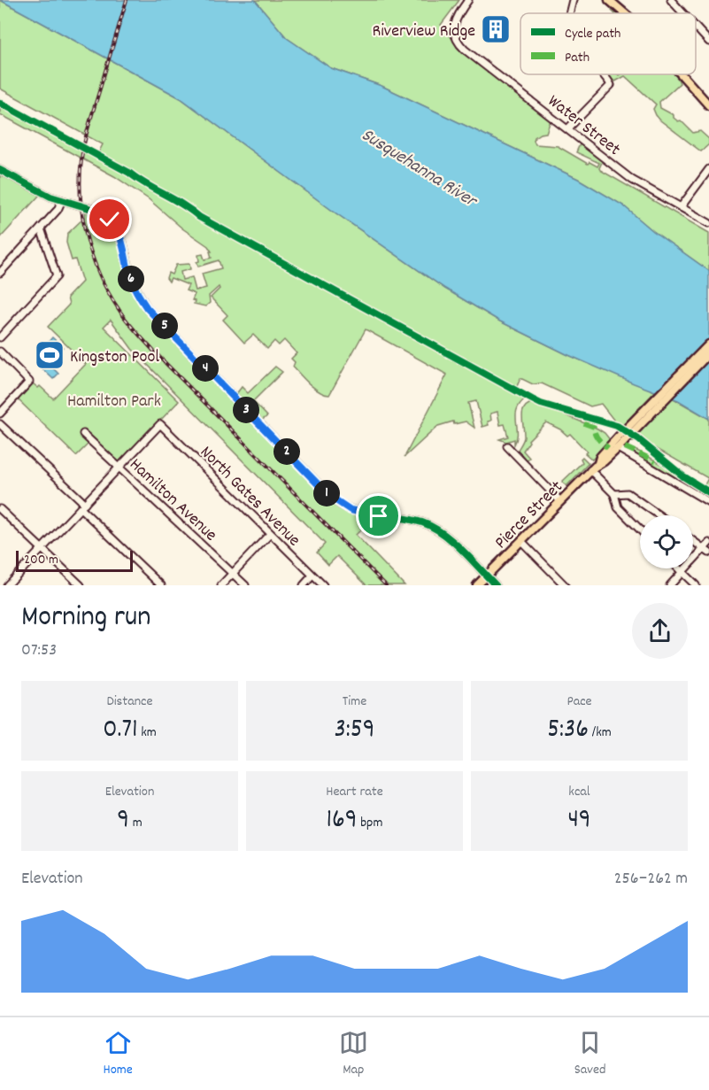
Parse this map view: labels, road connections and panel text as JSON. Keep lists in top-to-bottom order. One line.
{"streets":{"main road":["Pierce Street"],"street":["Water Street","North Gates Avenue","Hamilton Avenue"]},"crossings":[["North Gates Avenue","Hamilton Avenue"]],"water":["Susquehanna River"],"parks":["Hamilton Park"],"places":{"building":["Riverview Ridge"],"sports":["Kingston Pool"]},"legend":["Cycle path","Path"],"scale_bar":"200 m","page":{"pins":["6","5","4","3","2","1"],"scale":"200 m","heading":["Morning run","07:53"],"stats":[["Distance","0.71 km"],["Time","3:59"],["Pace","5:36 /km"],["Elevation","9 m"],["Heart rate","169 bpm"],["kcal","49"]],"chart":["Elevation","256–262 m"],"tabs":["Home","Map","Saved"]}}
